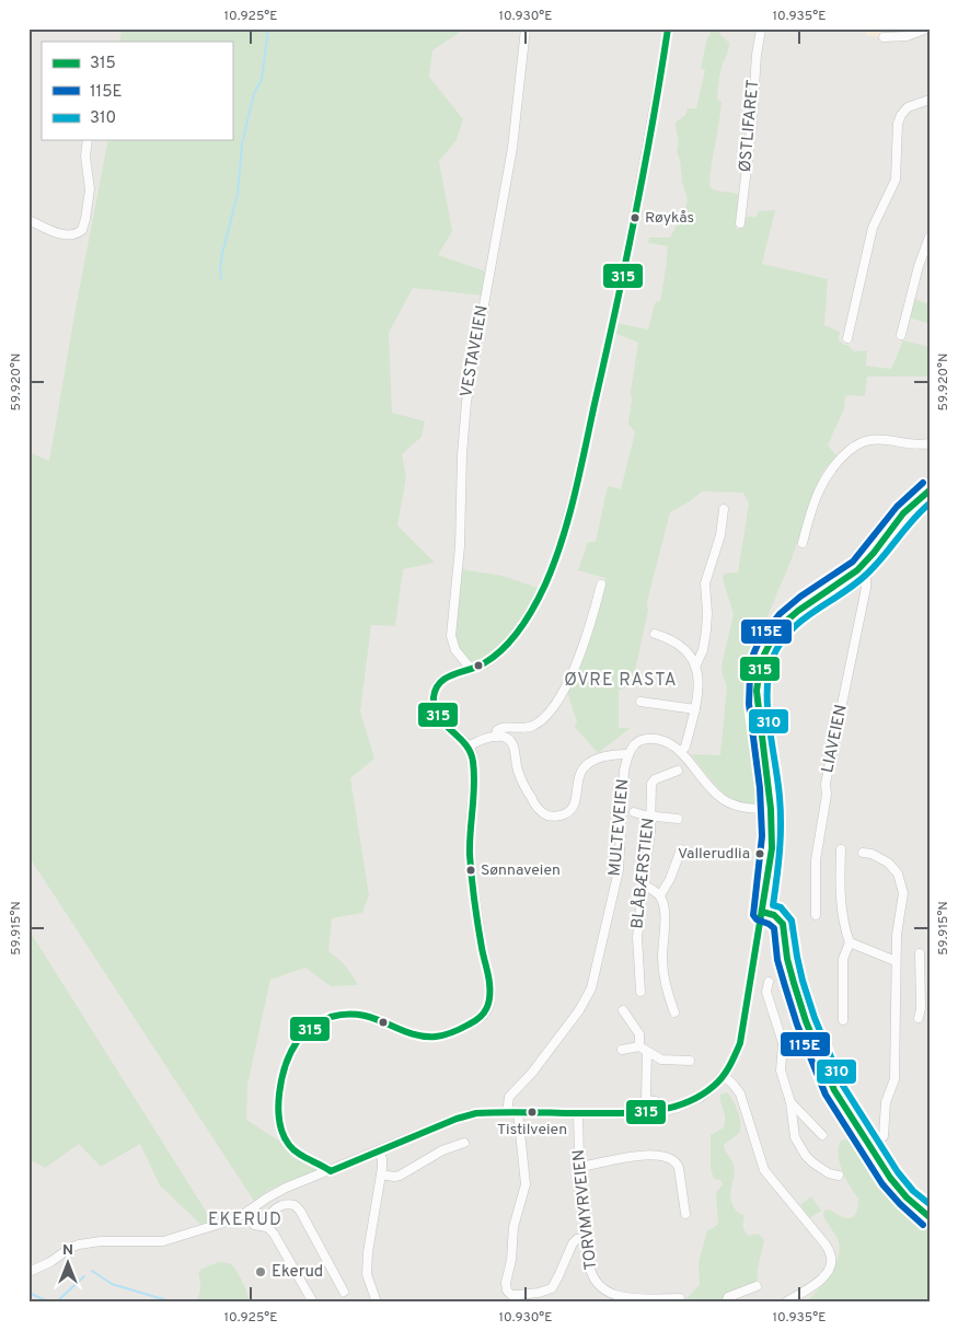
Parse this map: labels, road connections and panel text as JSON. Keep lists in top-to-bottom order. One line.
{"streets":{"street":["ØSTLIFARET","VESTAVEIEN","LIAVEIEN","MULTEVEIEN","BLÅBÆRSTIEN","TORVMYRVEIEN"]},"districts":["ØVRE RASTA","EKERUD"],"places":["Røykås","Vallerudlia","Sønnaveien","Tistilveien","Ekerud"],"lines":["transit line 315","transit line 115E","transit line 310"],"legend":["315","115E","310"],"north":"top","coordinates":["10.925°E","10.930°E","10.935°E","59.920°N","59.915°N"]}
